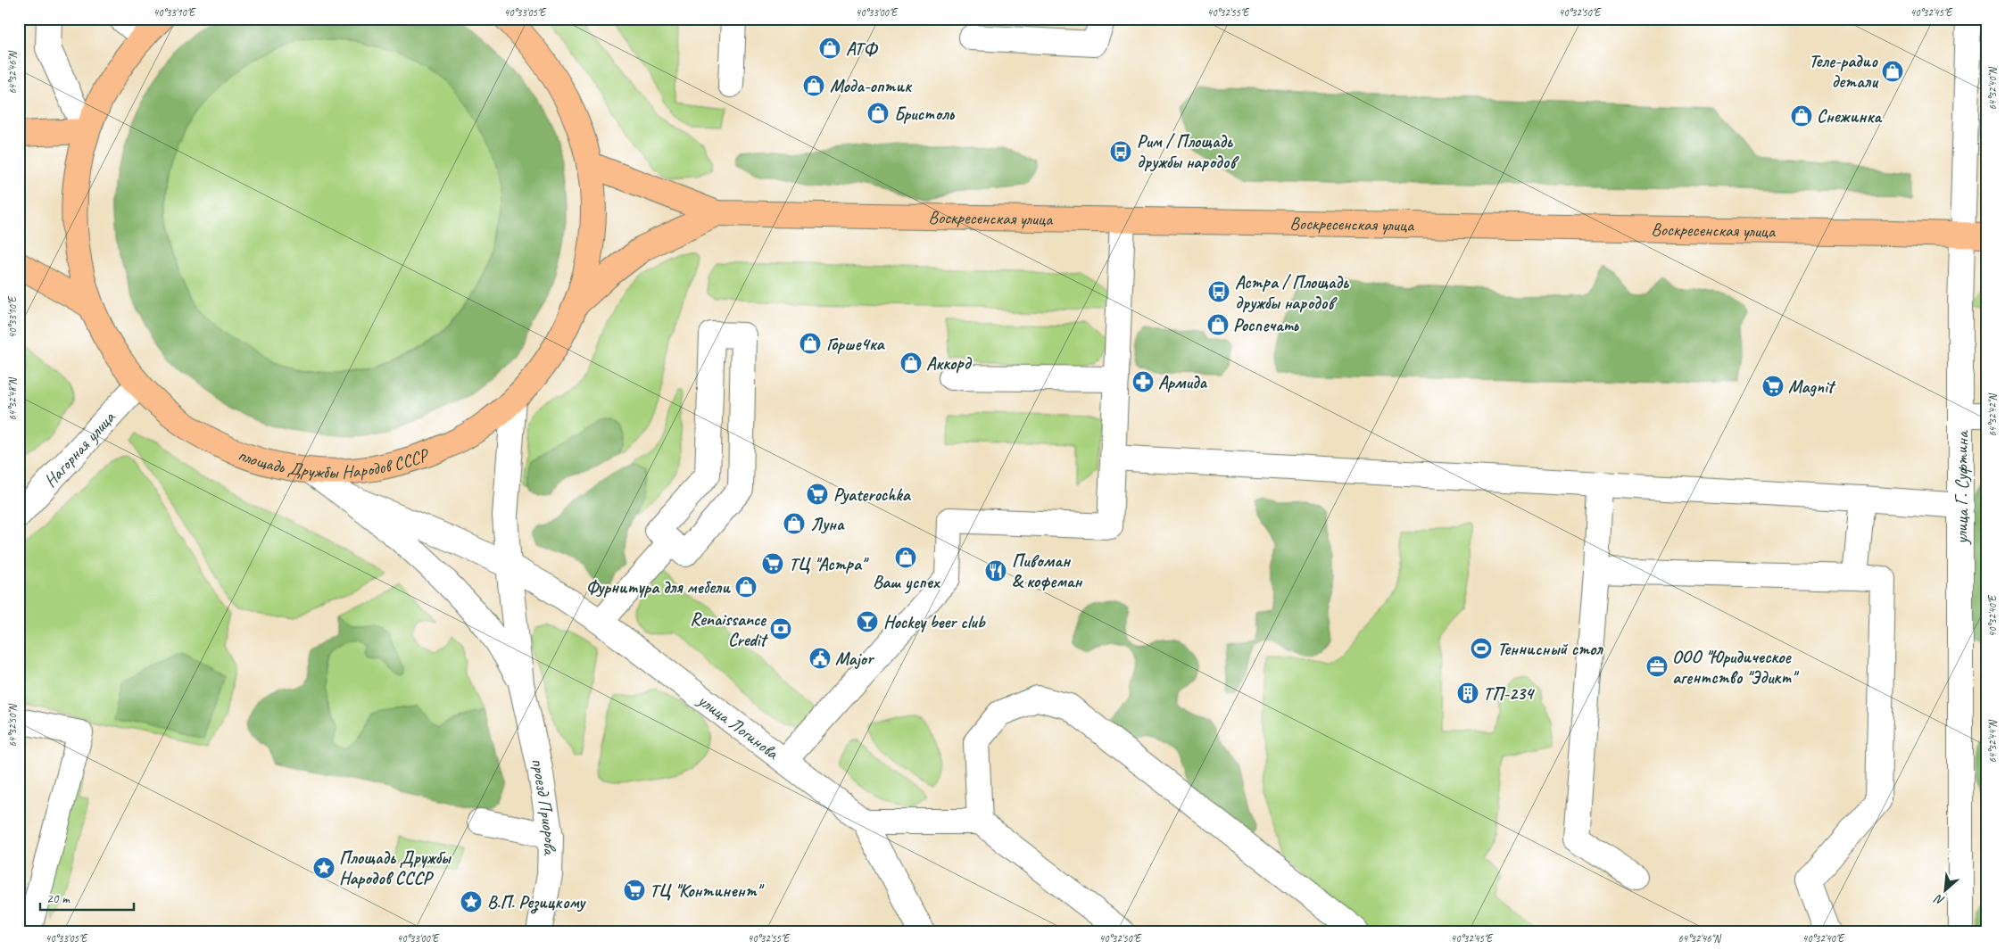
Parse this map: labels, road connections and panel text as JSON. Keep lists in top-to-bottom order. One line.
{"streets":{"main road":["Воскресенская улица","площадь Дружбы Народов СССР"],"street":["Нагорная улица","улица Г. Суфтина","улица Логинова","проезд Приорова"]},"crossings":[["Воскресенская улица","площадь Дружбы Народов СССР"],["Воскресенская улица","улица Г. Суфтина"],["Нагорная улица","площадь Дружбы Народов СССР"]],"places":{"shop":["АТФ","Теле-радио детали","Мода-оптик","Бристоль","Снежинка","Роспечать","Горше4ка","Аккорд","Луна","Ваш успех","Фурнитура для мебели"],"bus stop":["Рим / Площадь дружбы народов","Астра / Площадь дружбы народов"],"pharmacy":["Армида"],"supermarket":["Magnit","Pyaterochka","ТЦ \"Астра\"","ТЦ \"Континент\""],"restaurant":["Пивоман & кофеман"],"bar":["Hockey beer club"],"bank":["Renaissance Credit"],"sports":["Теннисный стол"],"public building":["Major"],"office":["ООО \"Юридическое агентство \"Эдикт\""],"building":["ТП-234"],"place":["Площадь Дружбы Народов СССР","В.П. Резицкому"]},"scale_bar":"20 m","north":"bottom left","coordinates":["40°33'10\"E","40°33'05\"E","40°33'00\"E","40°32'55\"E","40°32'50\"E","40°32'45\"E","64°32'46\"N","64°32'40\"N","64°32'48\"N","64°32'42\"N","40°32'40\"E","64°32'50\"N","64°32'44\"N"]}
